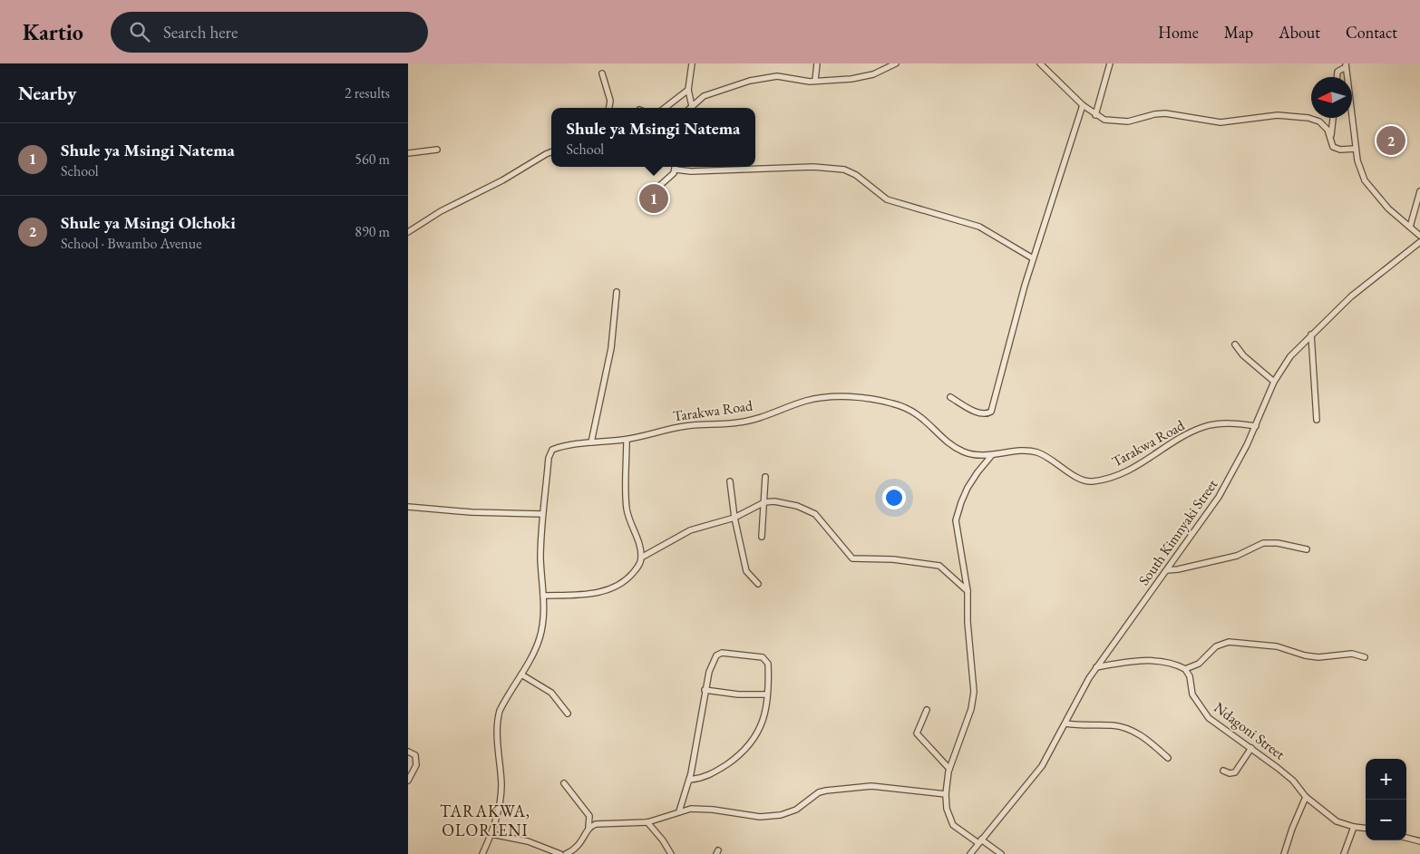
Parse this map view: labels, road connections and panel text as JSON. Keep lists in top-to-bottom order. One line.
{"streets":{"street":["Tarakwa Road","South Kimnyaki Street","Ndagoni Street"]},"crossings":[["Tarakwa Road","South Kimnyaki Street"]],"districts":["TARAKWA, OLORIENI"],"north":"left","page":{"header":"Kartio","search":"Search here","nav":["Home","Map","About","Contact"],"heading":["Nearby","2 results"],"popup":["Shule ya Msingi Natema","School"],"list":[{"mark":"1","name":"Shule ya Msingi Natema","note":"School","value":"560 m"},{"mark":"2","name":"Shule ya Msingi Olchoki","note":"School · Bwambo Avenue","value":"890 m"}],"pins":["2","1"],"map_buttons":["+","−"]}}
